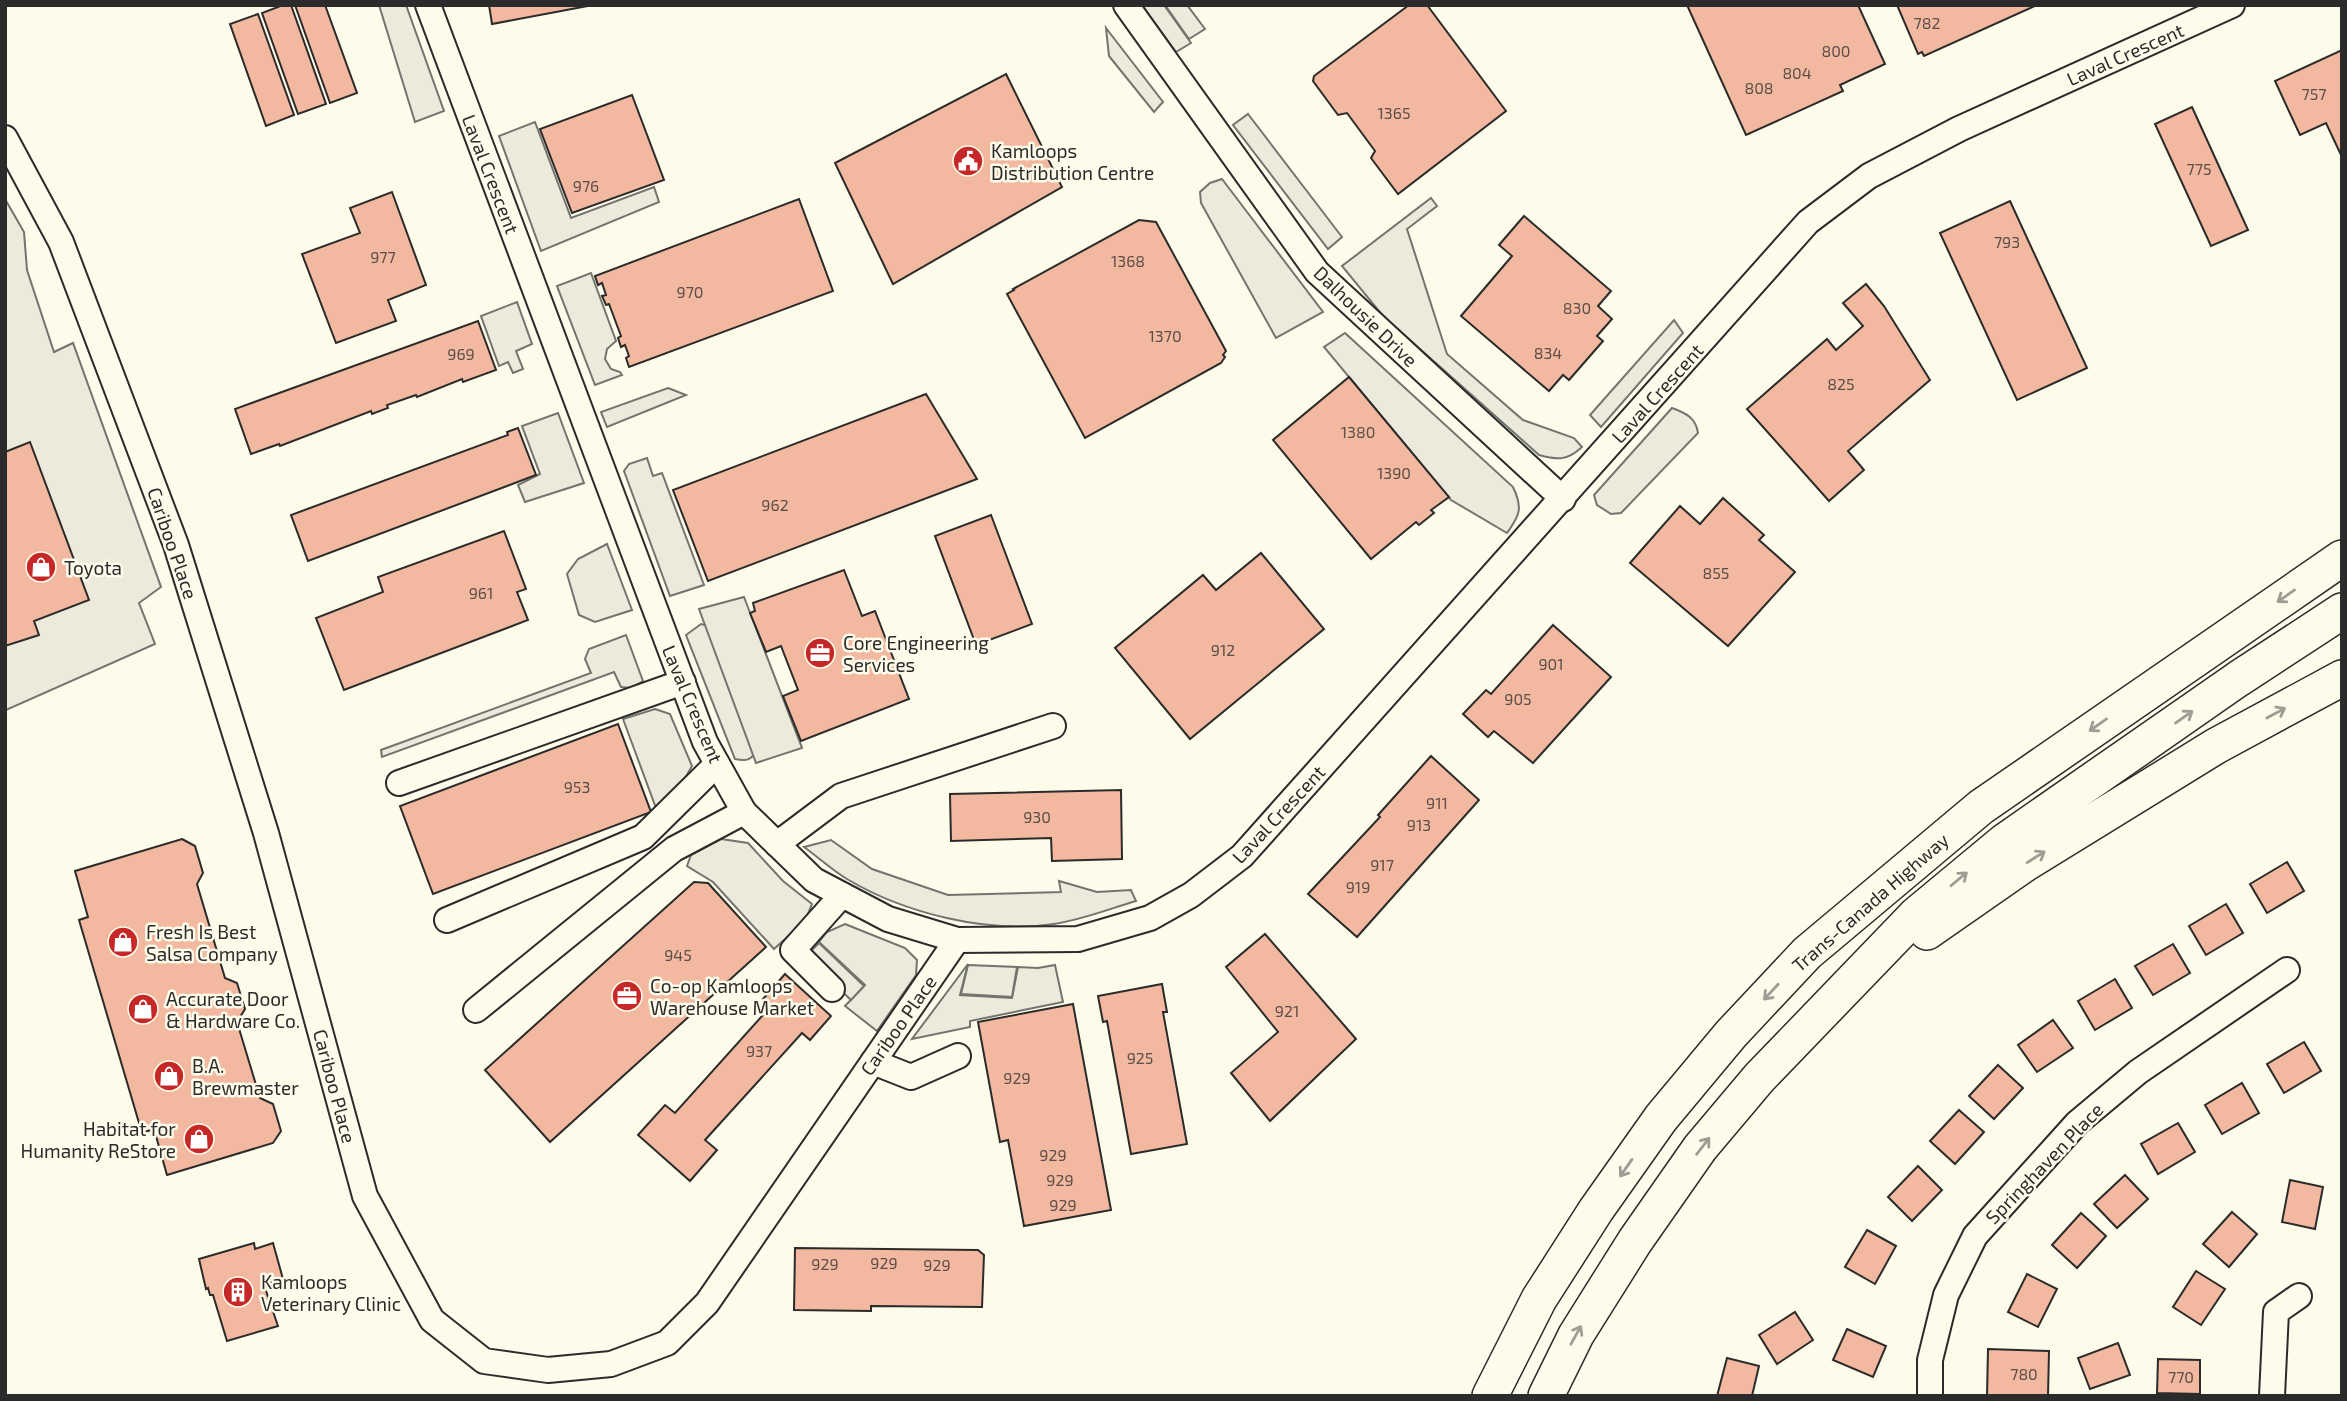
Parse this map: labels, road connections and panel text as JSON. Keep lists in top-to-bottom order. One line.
{"streets":{"highway":["Trans-Canada Highway"],"street":["Laval Crescent","Dalhousie Drive","Cariboo Place","Springhaven Place"]},"crossings":[["Laval Crescent","Dalhousie Drive"],["Laval Crescent","Cariboo Place"]],"places":{"public building":["Kamloops Distribution Centre"],"shop":["Toyota","Fresh Is Best Salsa Company","Accurate Door & Hardware Co.","B.A. Brewmaster","Habitat for Humanity ReStore"],"office":["Core Engineering Services","Co-op Kamloops Warehouse Market"],"building":["Kamloops Veterinary Clinic"]},"house_numbers":["782","800","804","808","757","1365","775","976","793","977","1368","970","830","1370","834","969","825","1380","1390","962","855","961","912","901","905","953","911","930","913","917","919","945","921","937","925","929","929","929","929","929","929","929","780","770"]}
